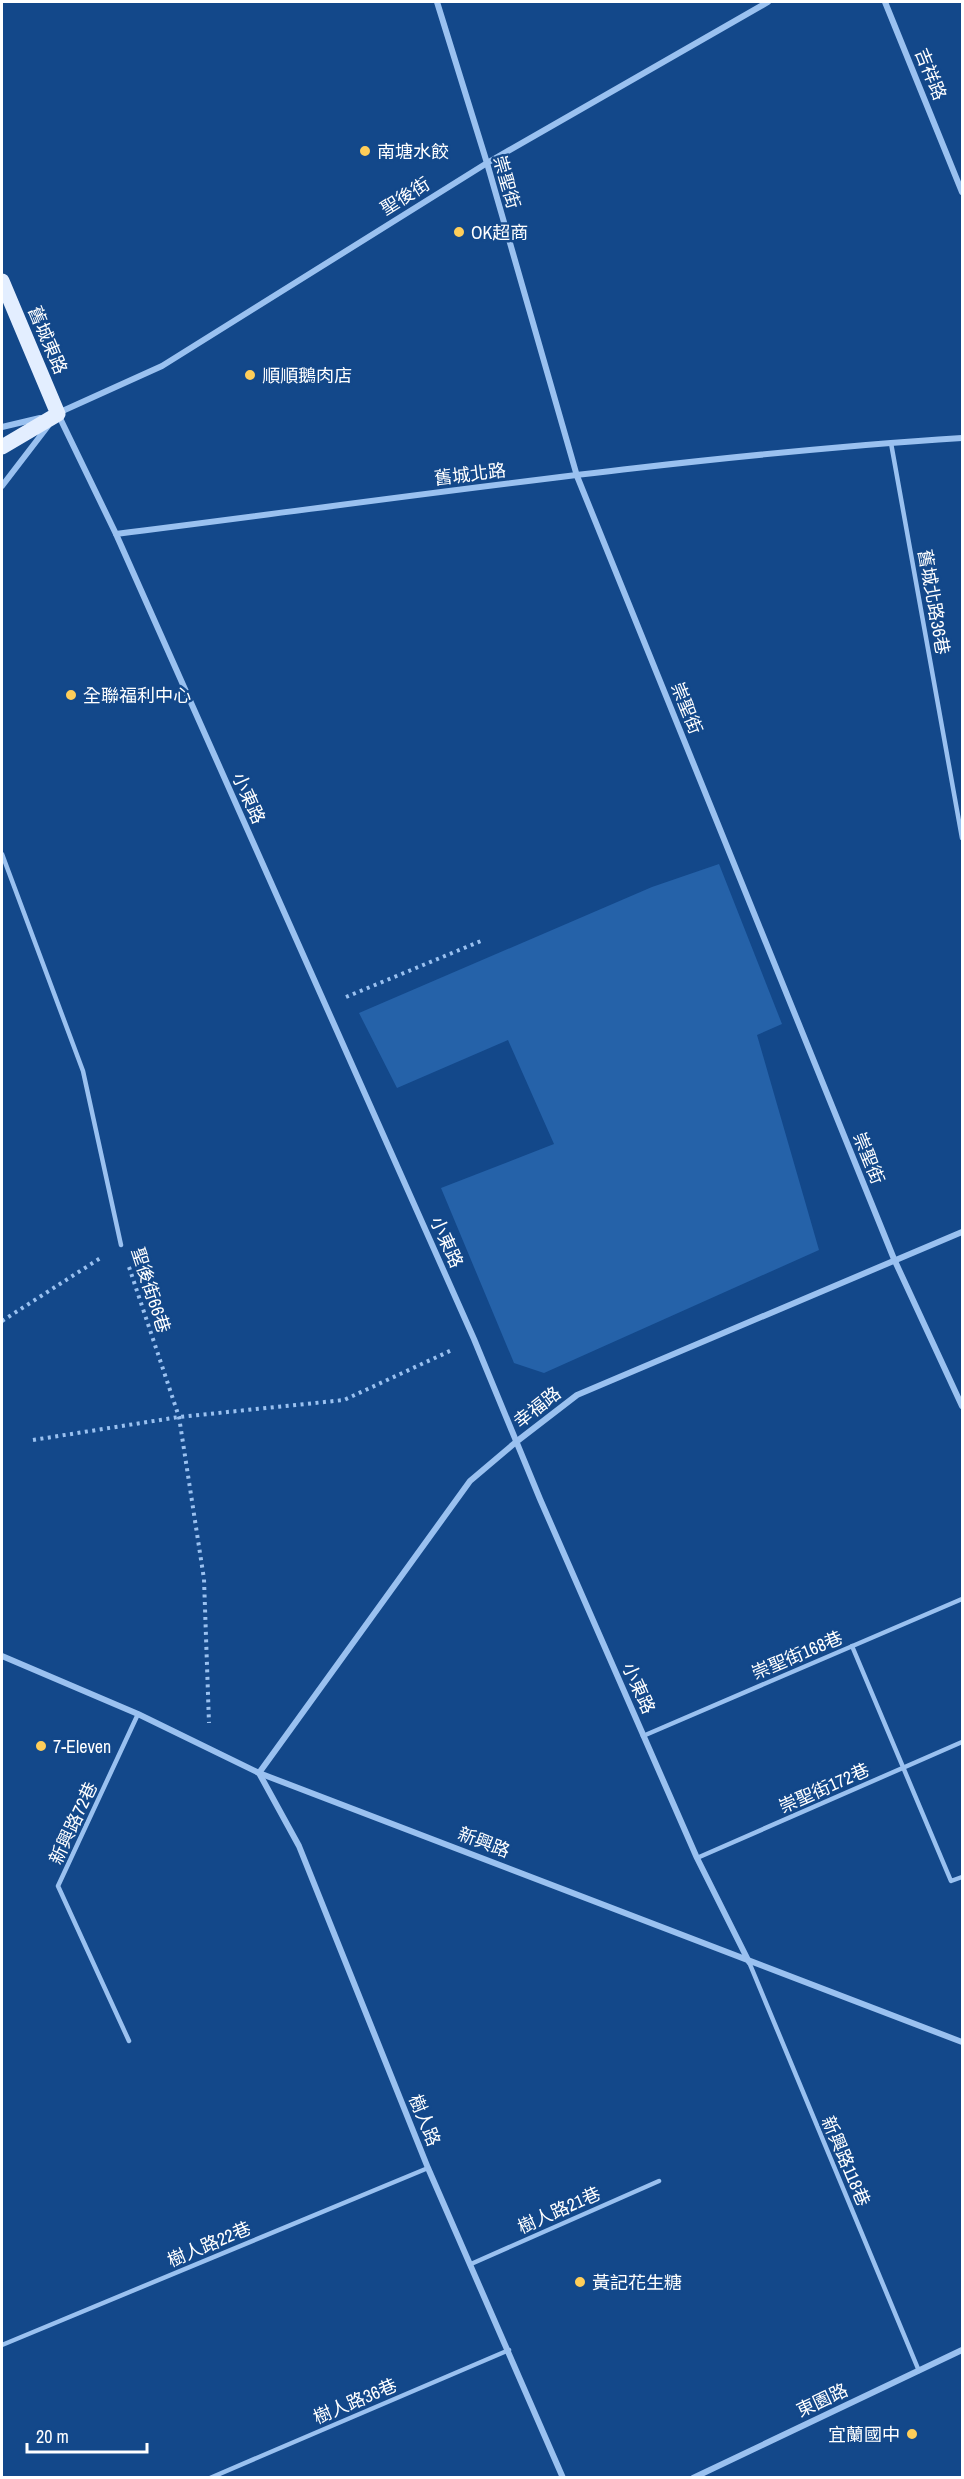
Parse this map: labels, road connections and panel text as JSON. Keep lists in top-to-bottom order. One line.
{"streets":{"main road":["舊城東路"],"street":["吉祥路","崇聖街","聖後街","舊城北路","小東路","幸福路","新興路","樹人路","東園路"],"lane":["舊城北路36巷","聖後街66巷","崇聖街168巷","崇聖街172巷","新興路72巷","新興路118巷","樹人路21巷","樹人路22巷","樹人路36巷"]},"crossings":[["崇聖街","聖後街"],["崇聖街","舊城北路"],["崇聖街","幸福路"],["聖後街","舊城東路"],["舊城北路","舊城北路36巷"],["舊城北路","小東路"],["小東路","幸福路"],["小東路","崇聖街168巷"],["小東路","崇聖街172巷"],["小東路","新興路"],["小東路","新興路118巷"],["聖後街66巷","新興路"],["幸福路","新興路"],["幸福路","樹人路"],["新興路72巷","新興路"],["新興路","樹人路"],["新興路","新興路118巷"],["樹人路","樹人路21巷"],["樹人路","樹人路22巷"],["樹人路","樹人路36巷"],["新興路118巷","東園路"]],"places":["南塘水餃","OK超商","順順鵝肉店","全聯福利中心","7-Eleven","黃記花生糖","宜蘭國中"],"scale_bar":"20 m"}
